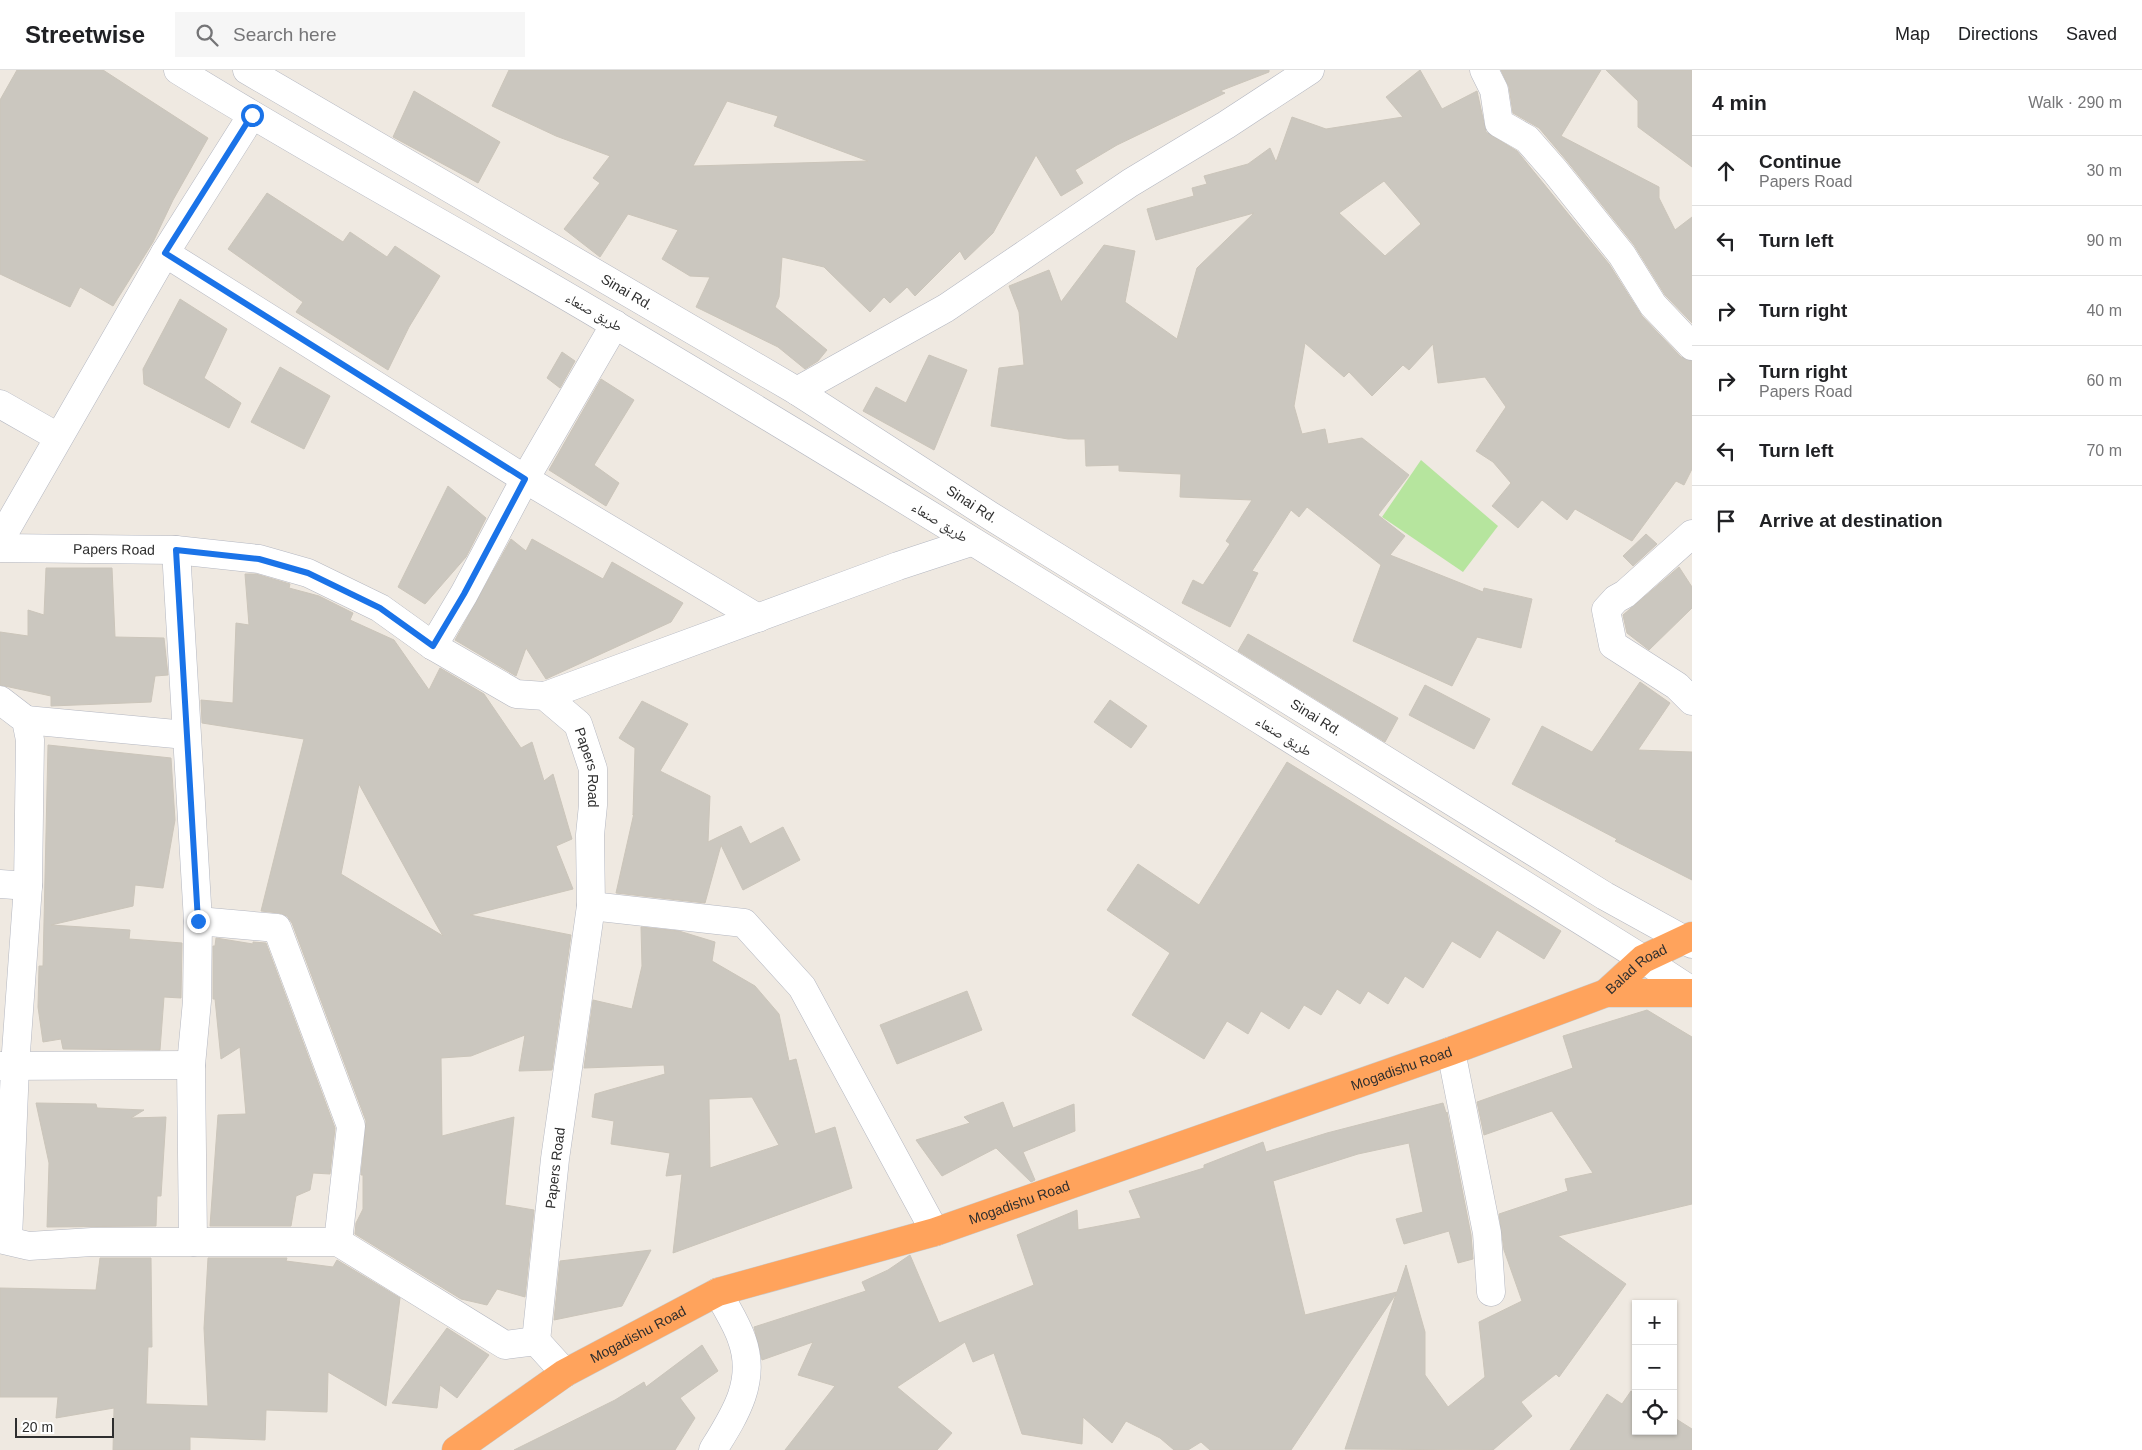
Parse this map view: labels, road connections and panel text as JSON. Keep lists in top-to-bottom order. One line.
{"streets":{"highway":["Balad Road","Mogadishu Road"],"street":["Sinai Rd.","طريق صنعاء","Papers Road"]},"crossings":[["Sinai Rd.","Balad Road"],["طريق صنعاء","Balad Road"],["Balad Road","Mogadishu Road"]],"scale_bar":"20 m","page":{"header":"Streetwise","search":"Search here","nav":["Map","Directions","Saved"],"heading":["4 min","Walk · 290 m"],"list":[["Continue","Papers Road","30 m"],["Turn left","90 m"],["Turn right","40 m"],["Turn right","Papers Road","60 m"],["Turn left","70 m"],"Arrive at destination"],"map_buttons":["+","−"],"scale":"20 m"}}
